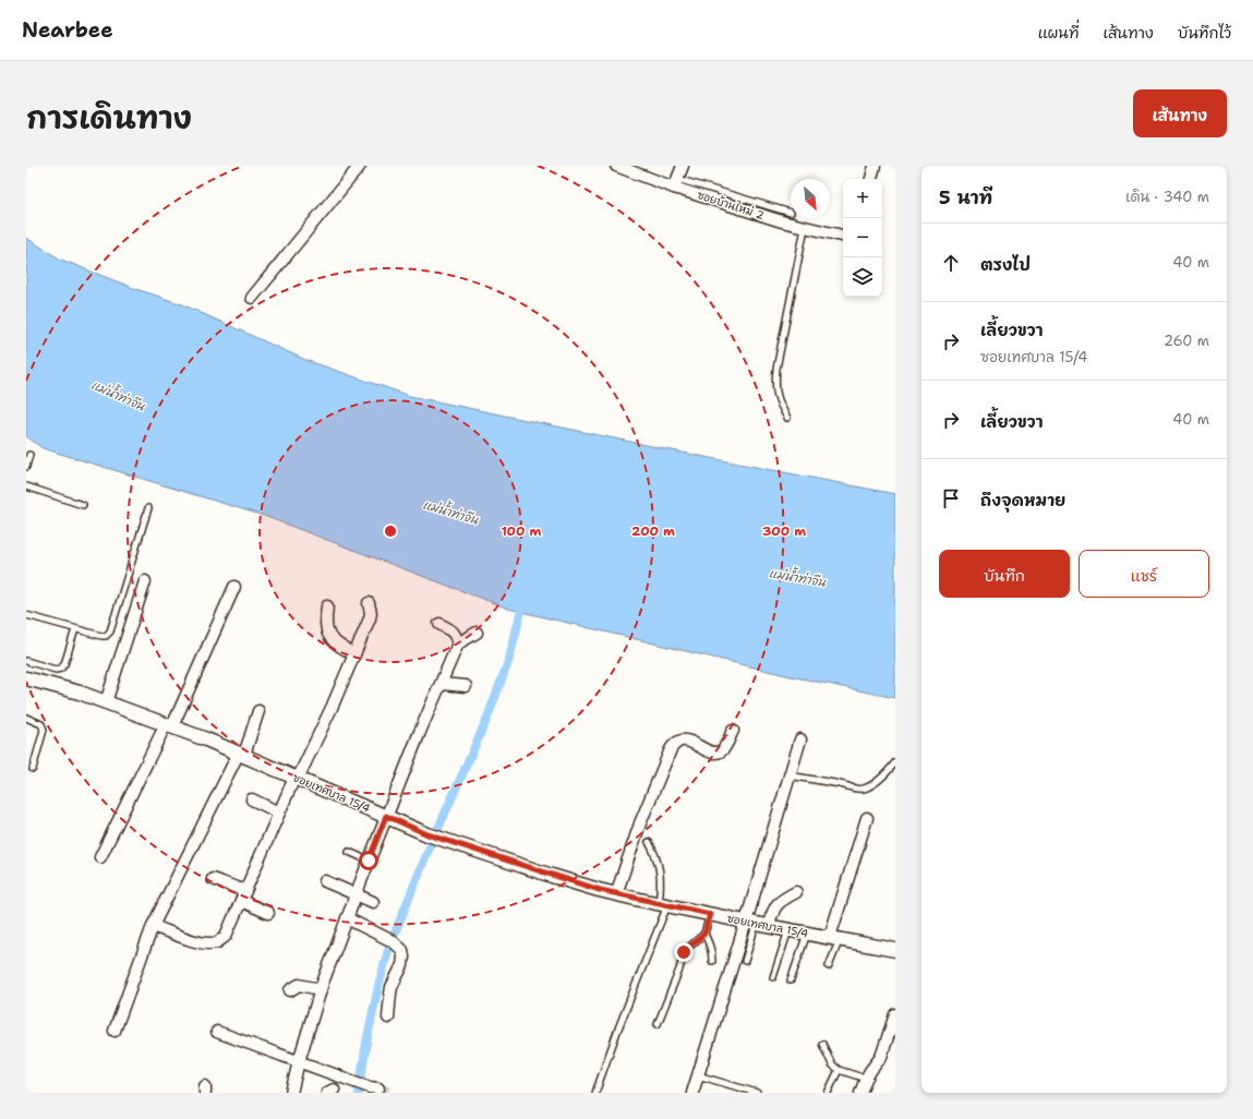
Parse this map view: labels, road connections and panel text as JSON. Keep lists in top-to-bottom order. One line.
{"streets":{"street":["ซอยบ้านใหม่ 2","ซอยเทศบาล 15/4"]},"water":["แม่น้ำท่าจีน"],"north":"bottom right","page":{"header":"Nearbee","nav":["แผนที่","เส้นทาง","บันทึกไว้"],"title":"การเดินทาง","buttons":["เส้นทาง",["บันทึก","แชร์"]],"heading":["5 นาที","เดิน · 340 m"],"map_buttons":["+","−"],"list":[["ตรงไป","40 m"],["เลี้ยวขวา","ซอยเทศบาล 15/4","260 m"],["เลี้ยวขวา","40 m"],"ถึงจุดหมาย"]},"rings":["100 m","200 m","300 m"]}
